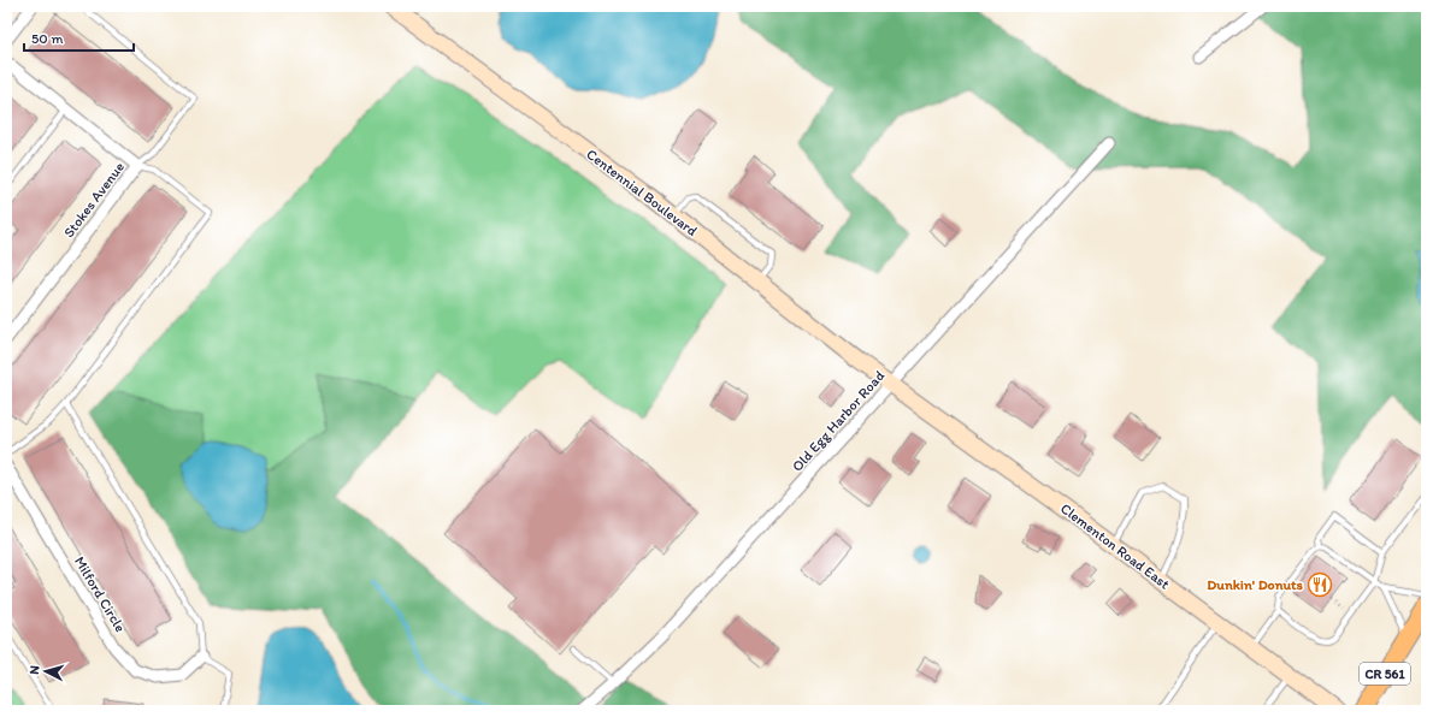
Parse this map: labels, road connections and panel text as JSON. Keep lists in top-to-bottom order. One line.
{"streets":{"main road":["Centennial Boulevard","Clementon Road East","CR 561"],"street":["Stokes Avenue","Old Egg Harbor Road","Milford Circle"]},"crossings":[["Centennial Boulevard","Old Egg Harbor Road"],["Centennial Boulevard","Clementon Road East"],["Old Egg Harbor Road","Clementon Road East"]],"places":{"restaurant":["Dunkin' Donuts"]},"scale_bar":"50 m","north":"left"}
